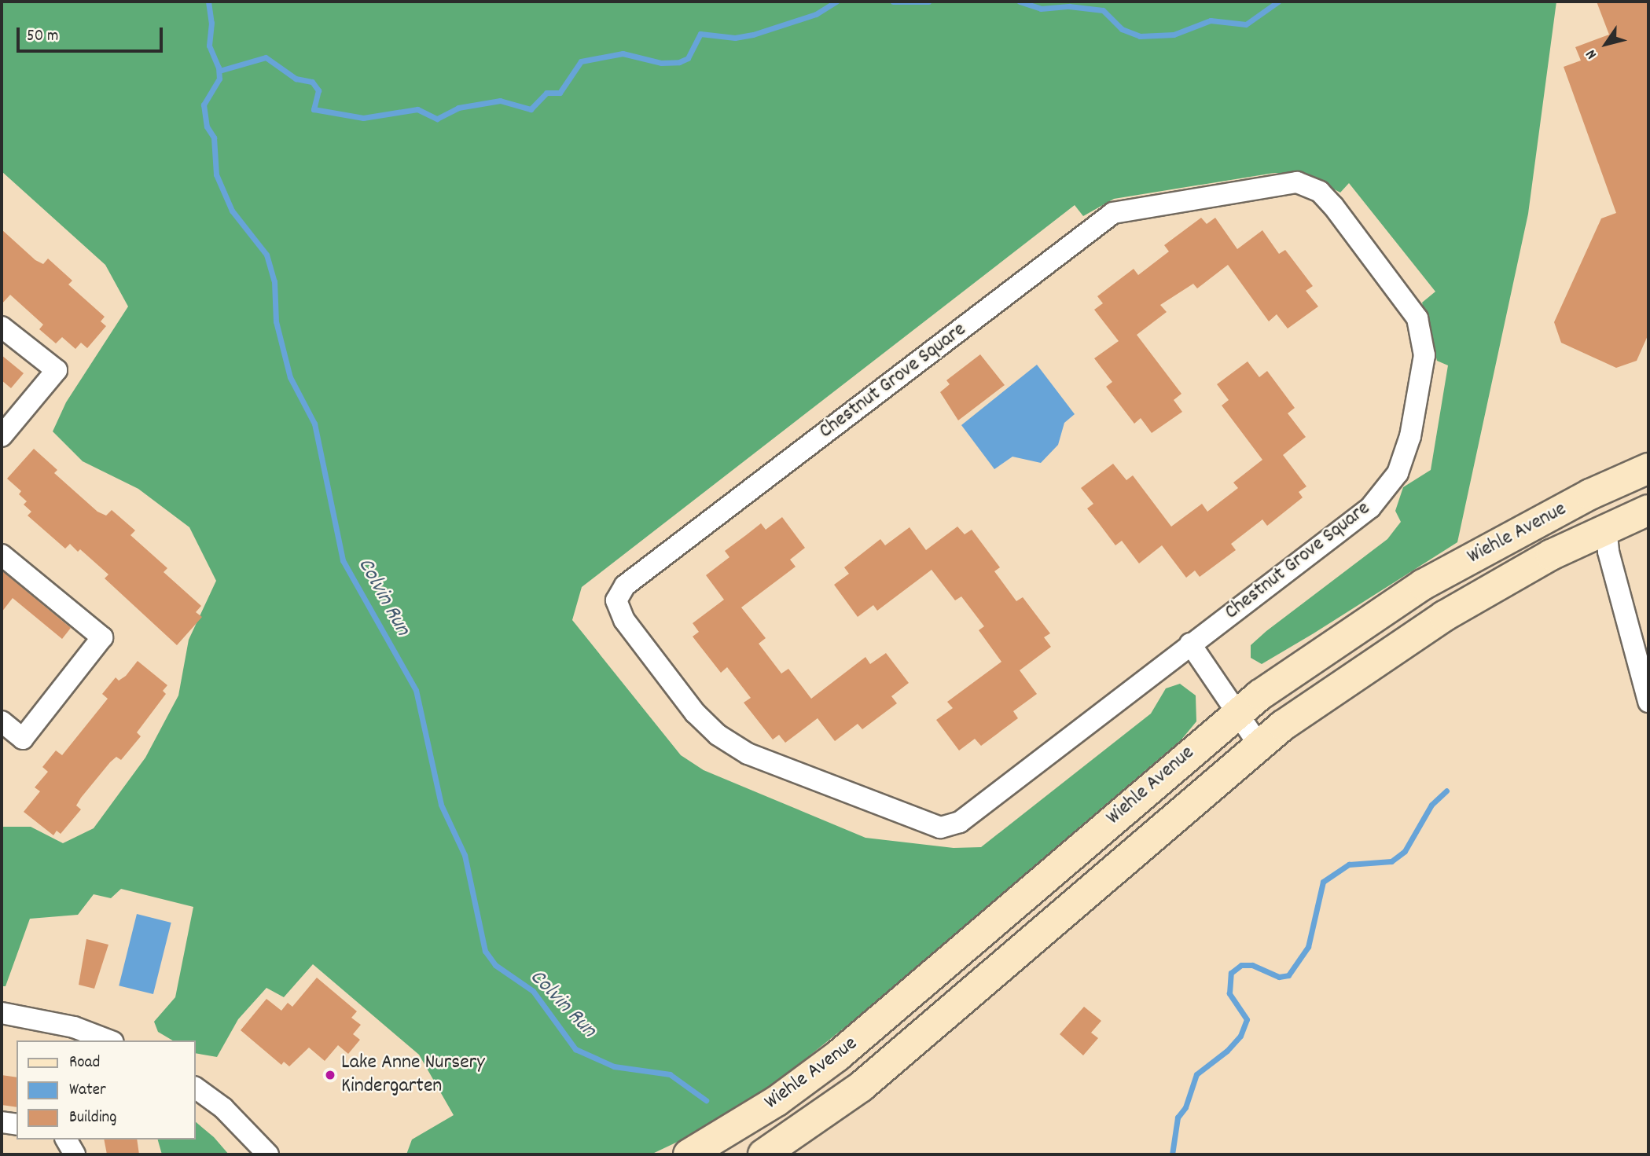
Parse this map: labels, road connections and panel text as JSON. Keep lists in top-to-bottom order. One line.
{"streets":{"main road":["Wiehle Avenue"],"street":["Chestnut Grove Square"]},"water":["Colvin Run"],"places":["Lake Anne Nursery Kindergarten"],"legend":["Road","Water","Building"],"scale_bar":"50 m","north":"bottom left"}
